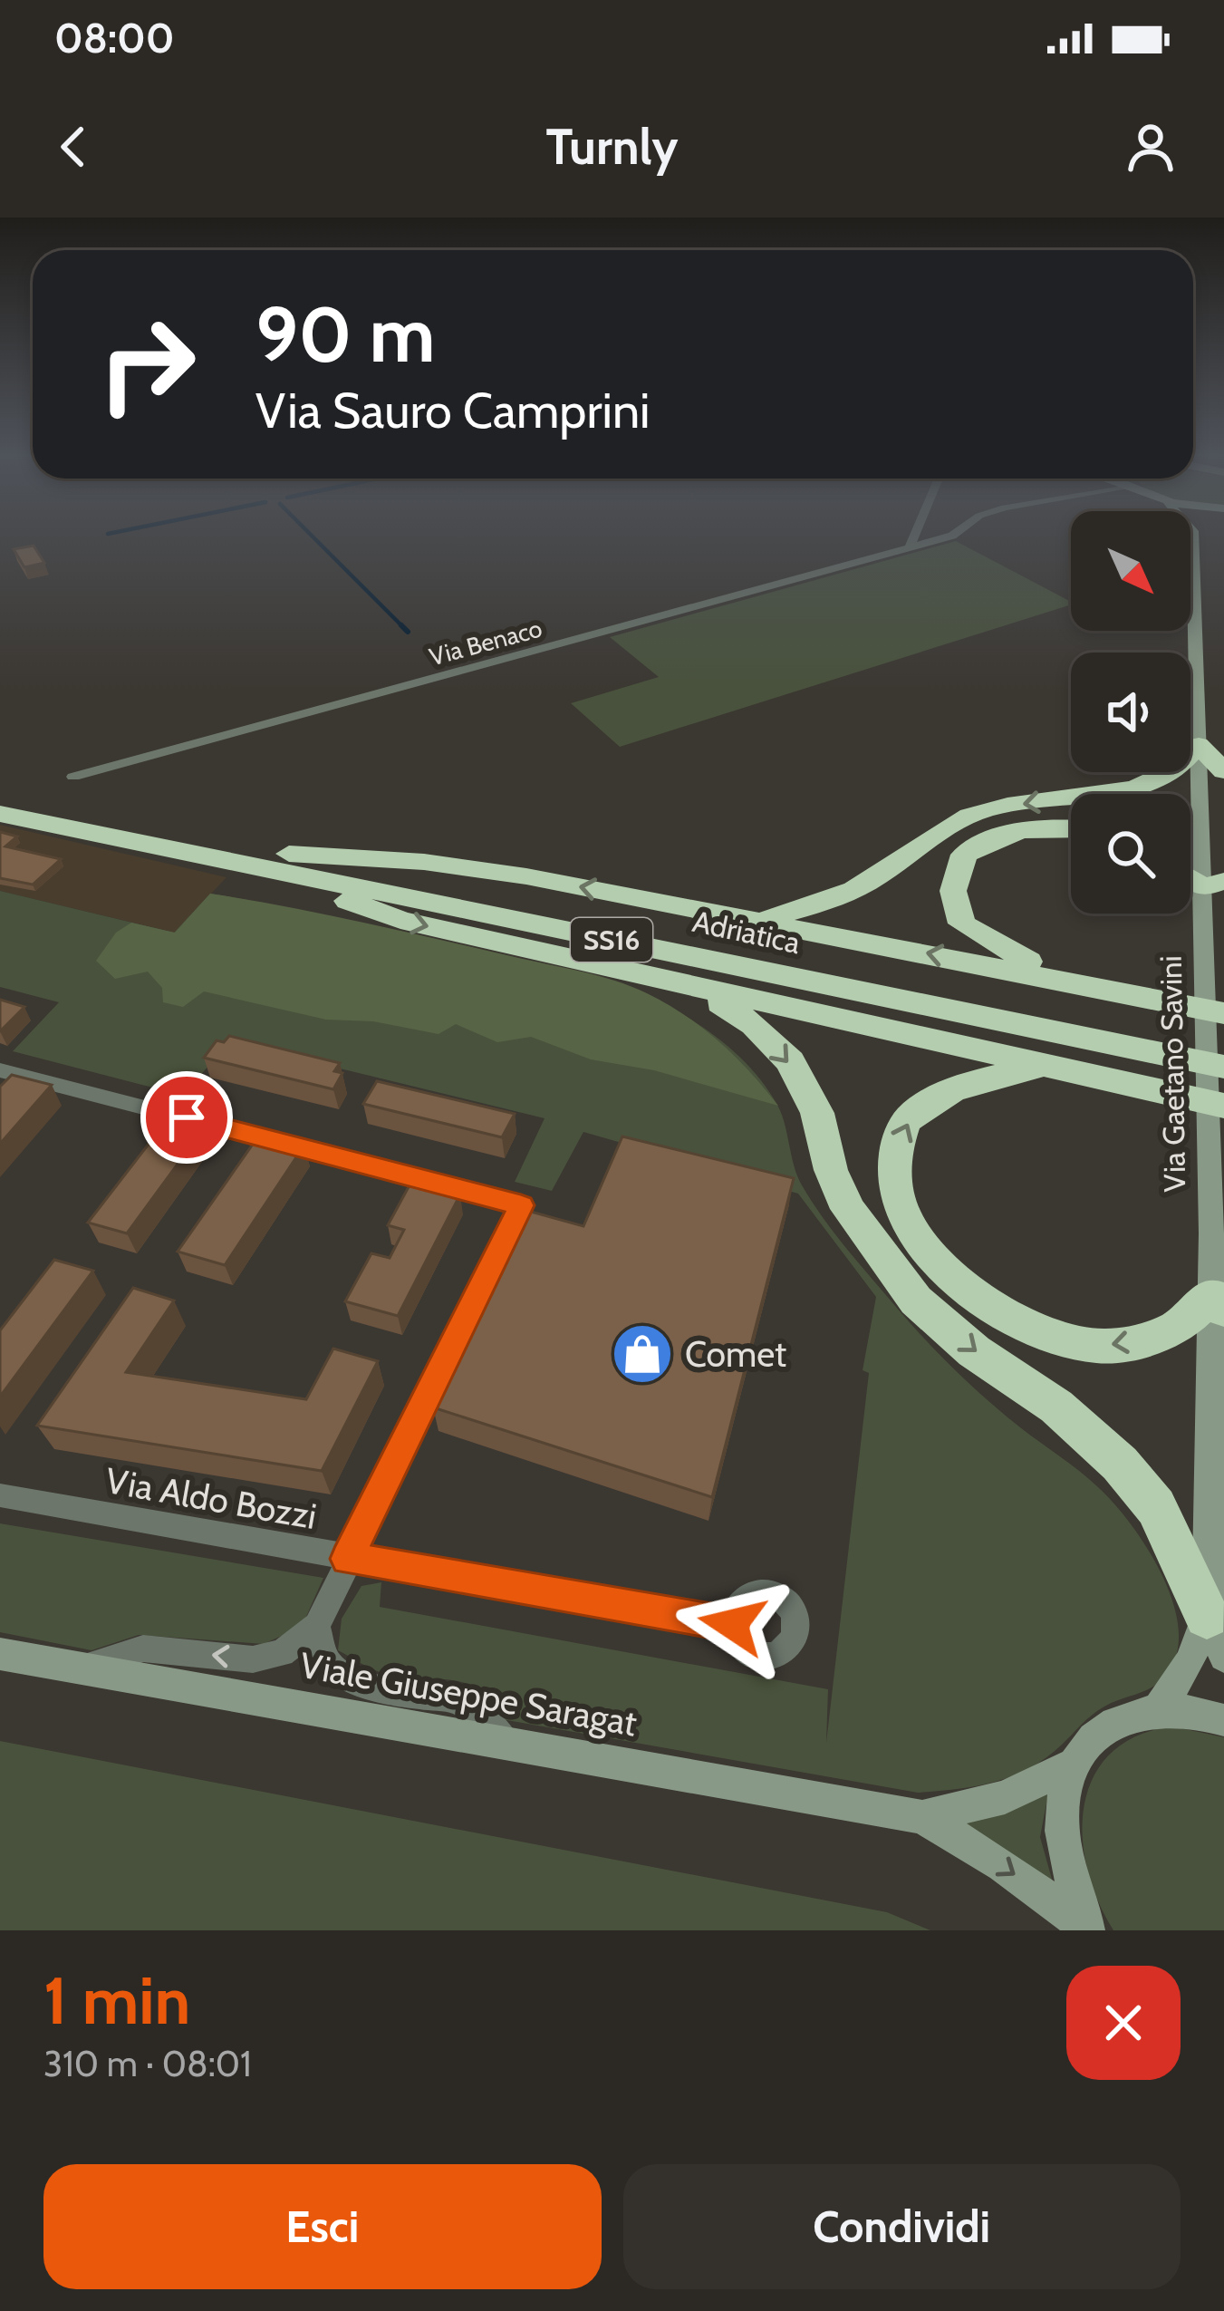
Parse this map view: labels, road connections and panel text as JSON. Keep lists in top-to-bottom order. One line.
{"streets":{"highway":["Adriatica","SS16"],"main road":["Via Gaetano Savini","Viale Giuseppe Saragat"],"street":["Via Benaco","Via Aldo Bozzi"]},"crossings":[["Adriatica","SS16"],["SS16","Via Gaetano Savini"]],"places":{"shop":["Comet"]},"north":"bottom right","page":{"status":"08:00","header":"Turnly","turn":["90 m","Via Sauro Camprini"],"heading":["1 min","310 m · 08:01"],"buttons":["Esci","Condividi"]}}
